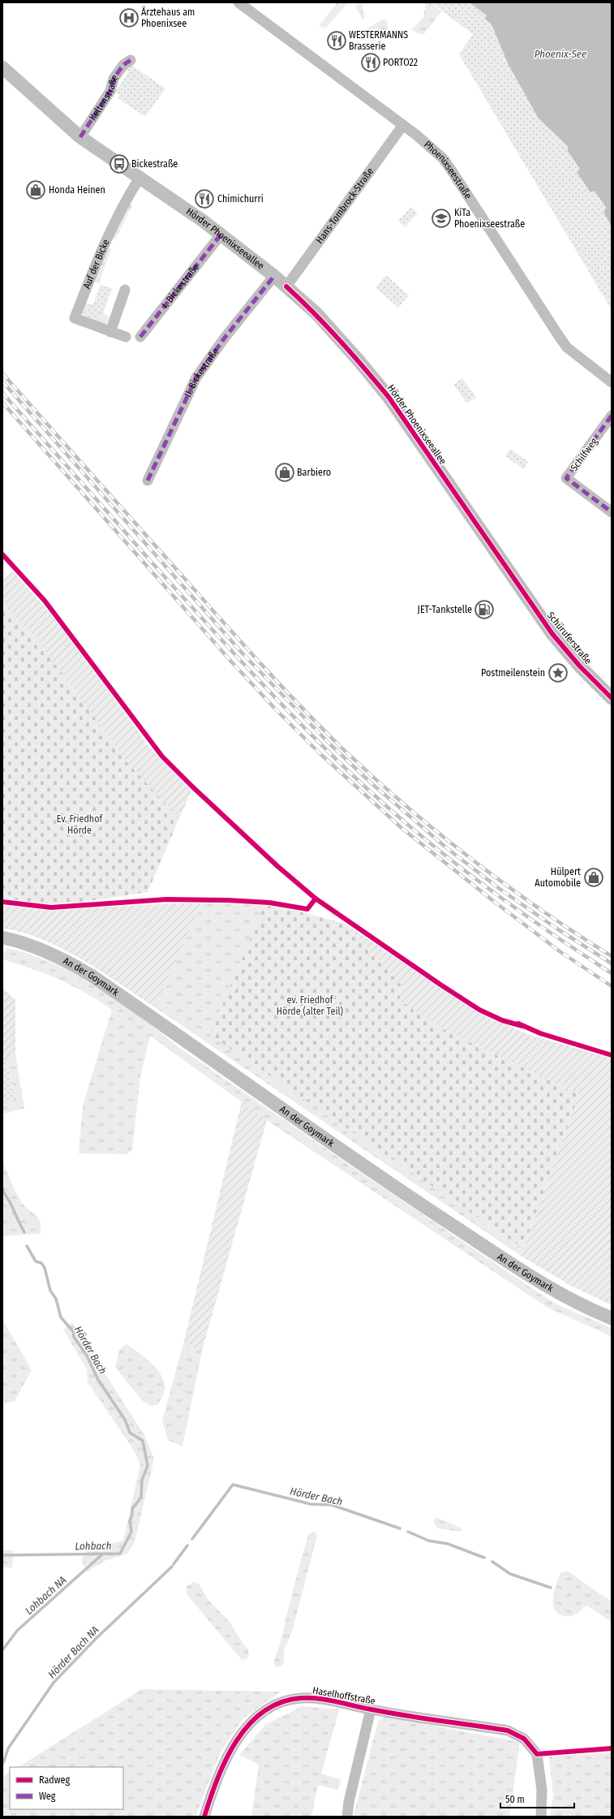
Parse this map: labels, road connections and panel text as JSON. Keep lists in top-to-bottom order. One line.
{"streets":{"main road":["Hörder Phoenixseeallee","Schüruferstraße","An der Goymark"],"street":["Keltenstraße","Phoenixseestraße","Hans-Tombrock-Straße","Auf der Bicke","I. Bickestraße","II. Bickestraße","Schilfweg","Haselhoffstraße"]},"crossings":[["Keltenstraße","Hörder Phoenixseeallee"],["Phoenixseestraße","Hans-Tombrock-Straße"],["Hans-Tombrock-Straße","Hörder Phoenixseeallee"],["Hörder Phoenixseeallee","Auf der Bicke"],["Hörder Phoenixseeallee","I. Bickestraße"],["Hörder Phoenixseeallee","II. Bickestraße"],["Hörder Phoenixseeallee","Schüruferstraße"]],"water":["Phoenix-See","Hörder Bach","Lohbach","Lohbach NA","Hörder Bach NA"],"parks":["Ev. Friedhof Hörde","ev. Friedhof Hörde (alter Teil)"],"places":{"hospital":["Ärztehaus am Phoenixsee"],"restaurant":["WESTERMANNS Brasserie","PORTO22","Chimichurri"],"bus stop":["Bickestraße"],"shop":["Honda Heinen","Barbiero","Hülpert Automobile"],"school or university":["KiTa Phoenixseestraße"],"fuel station":["JET-Tankstelle"],"place":["Postmeilenstein"]},"legend":["Radweg","Weg"],"scale_bar":"50 m"}
